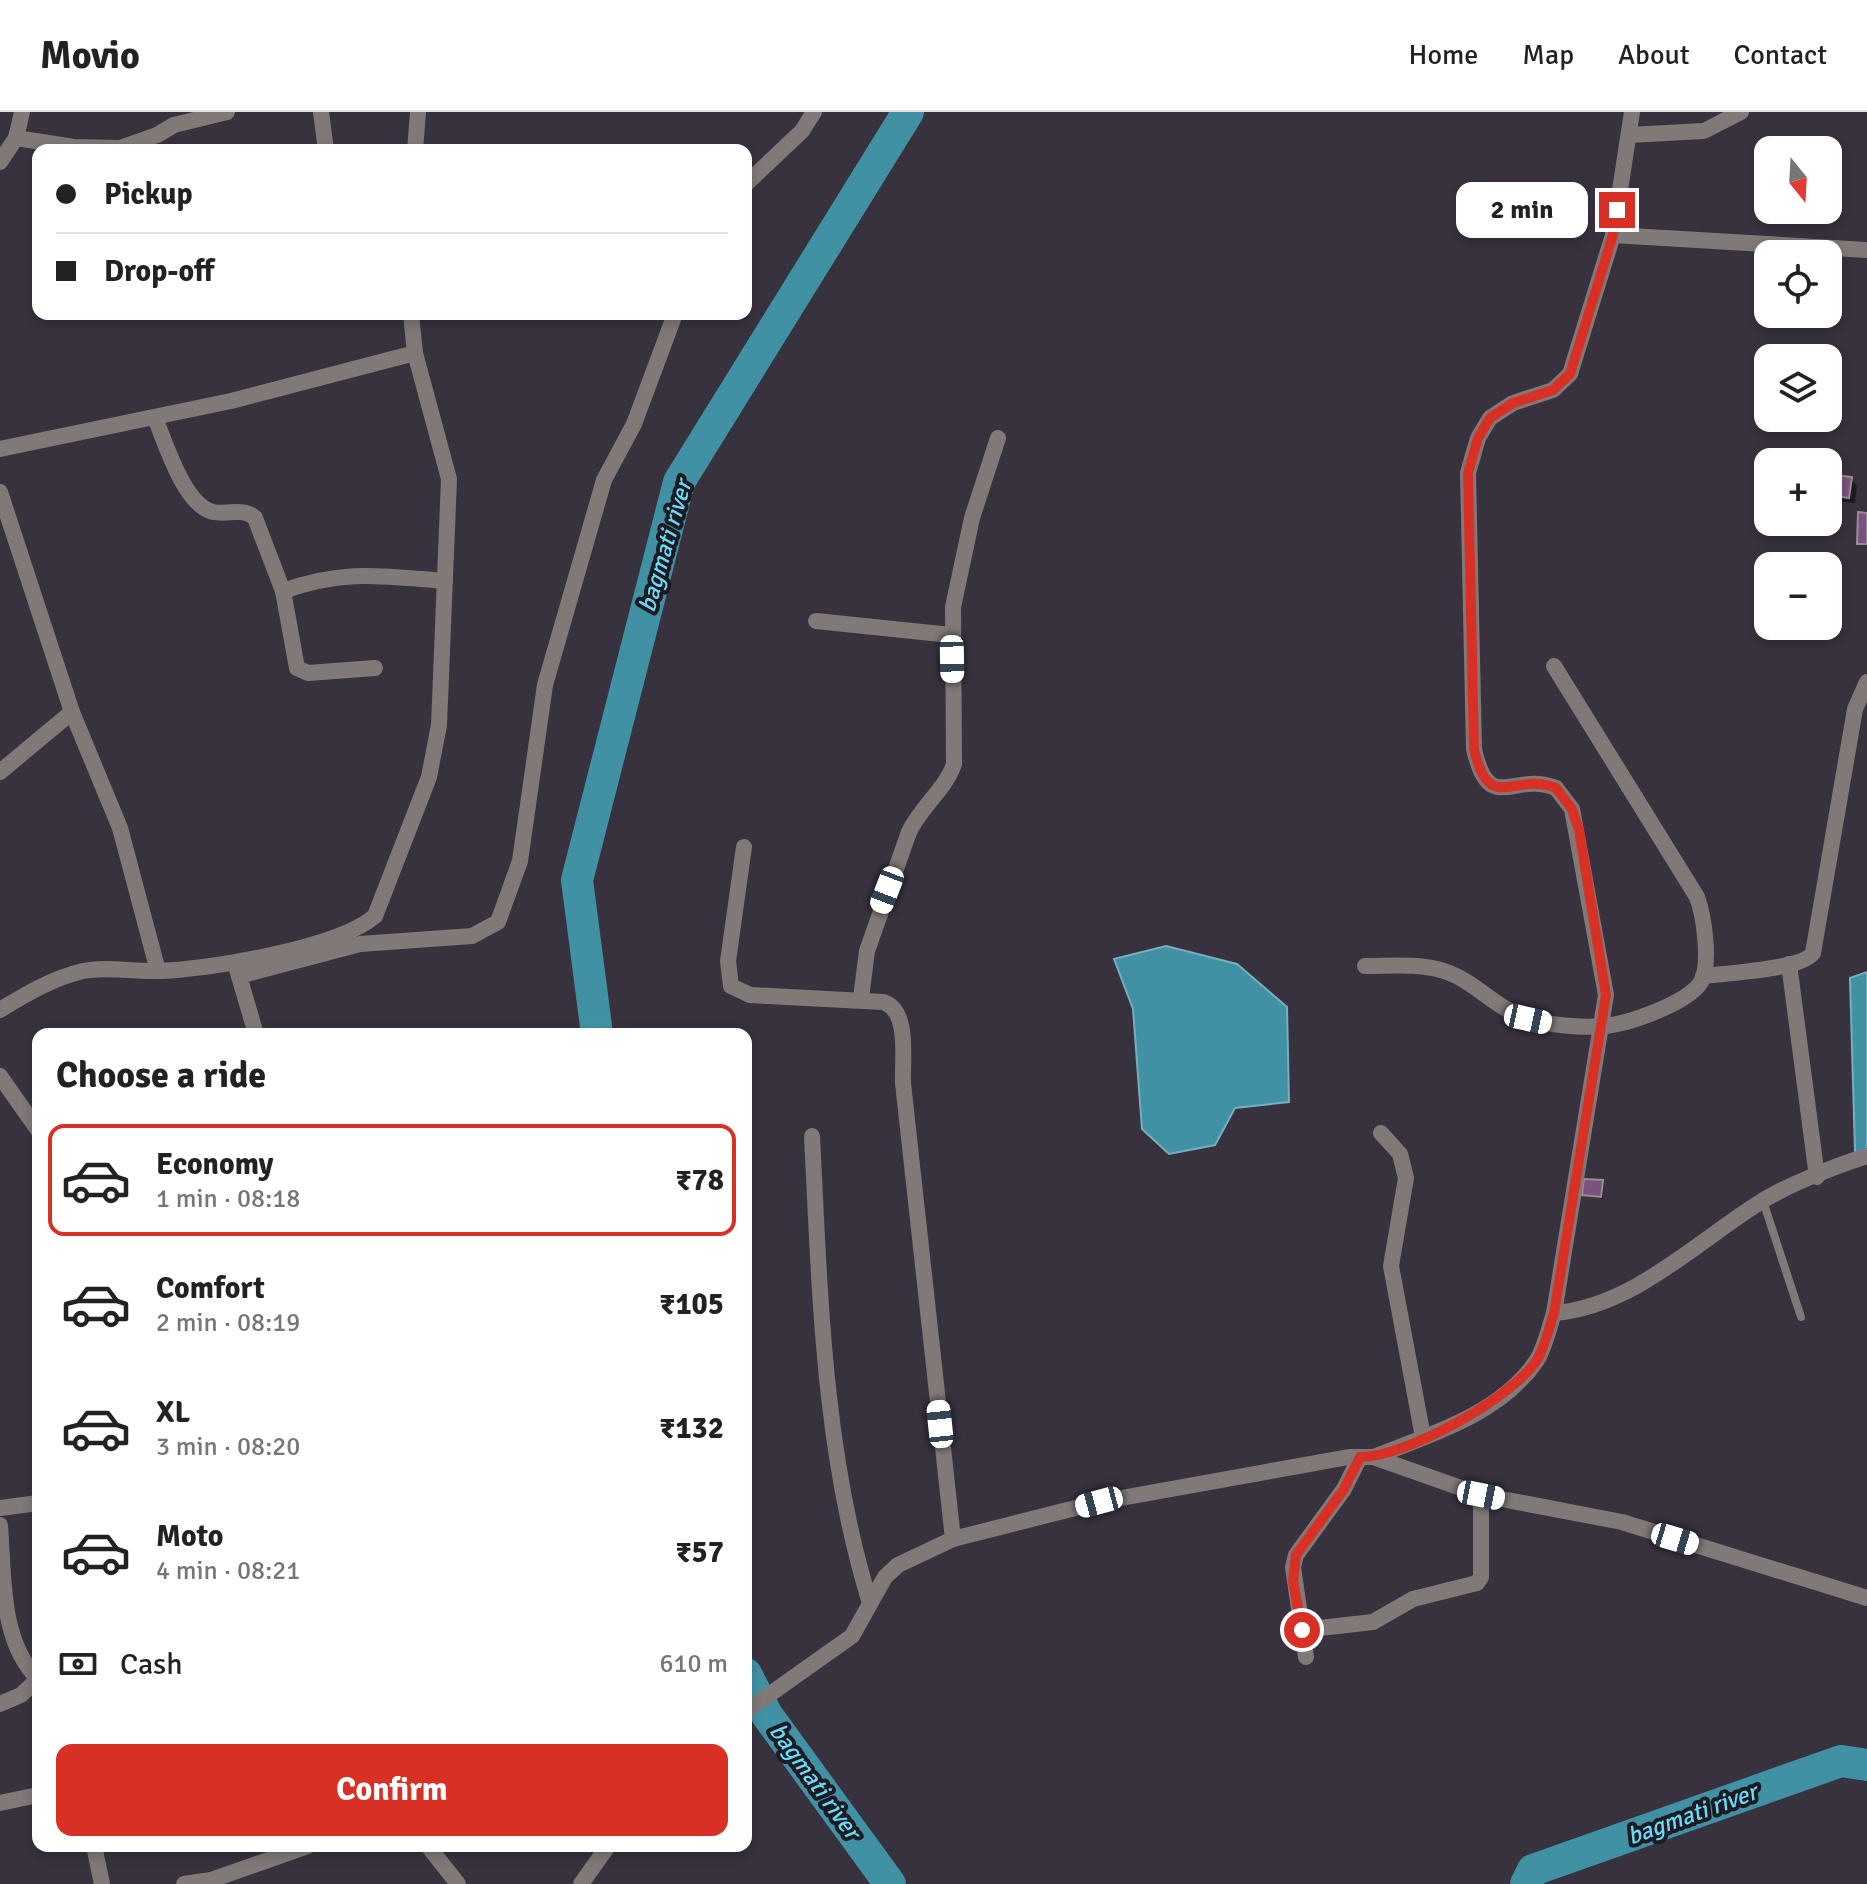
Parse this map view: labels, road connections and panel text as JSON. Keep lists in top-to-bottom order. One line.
{"water":["bagmati river"],"north":"bottom","page":{"header":"Movio","nav":["Home","Map","About","Contact"],"map_buttons":["+","−"],"banner":["Pickup","Drop-off"],"bubble":"2 min","heading":"Choose a ride","list":[{"name":"Economy","note":"1 min · 08:18","value":"₹78"},{"name":"Comfort","note":"2 min · 08:19","value":"₹105"},{"name":"XL","note":"3 min · 08:20","value":"₹132"},{"name":"Moto","note":"4 min · 08:21","value":"₹57"}],"pay":["Cash","610 m"],"buttons":"Confirm"}}
